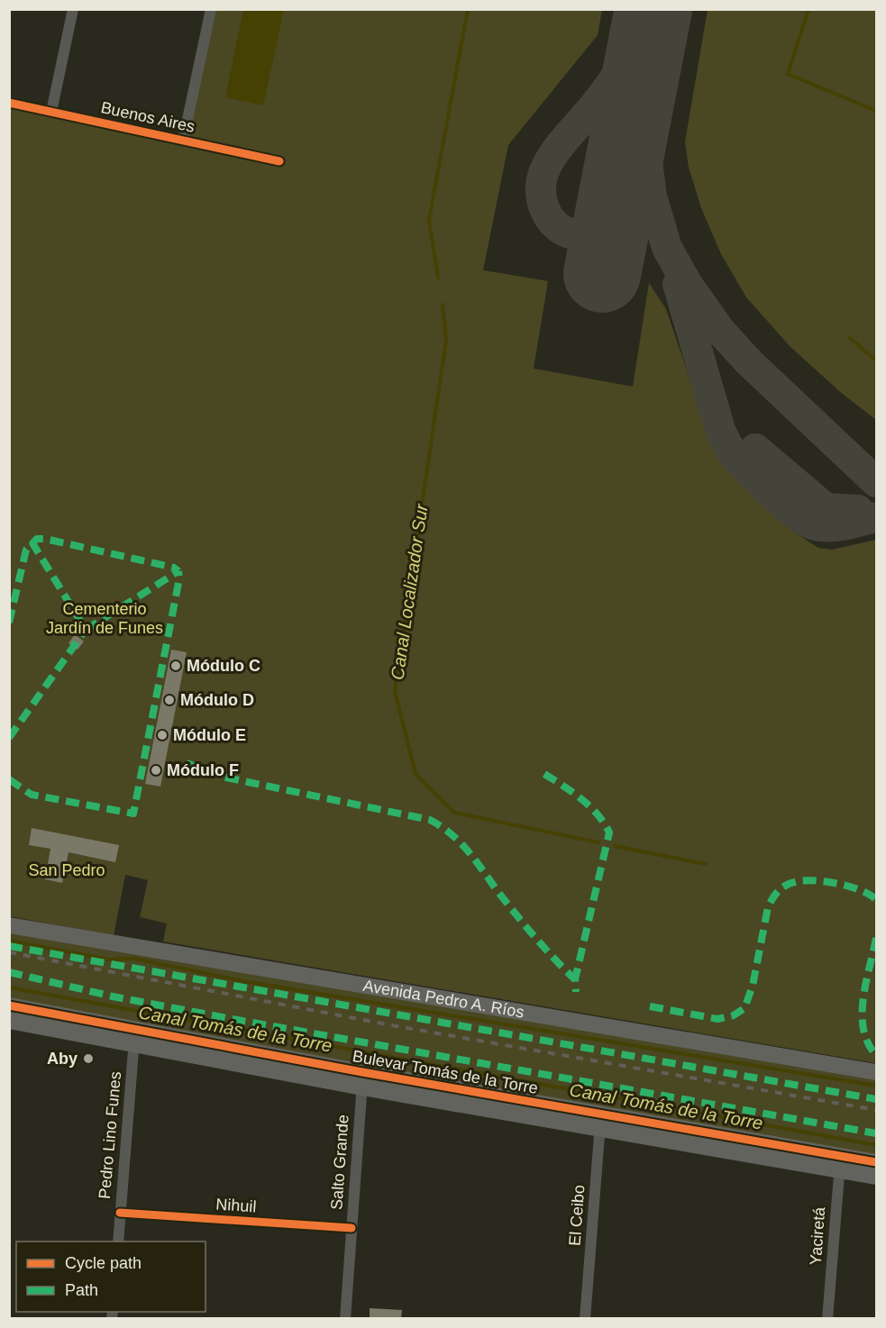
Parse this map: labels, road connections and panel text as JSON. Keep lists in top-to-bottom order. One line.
{"streets":{"street":["Buenos Aires","Avenida Pedro A. Ríos","Bulevar Tomás de la Torre","Pedro Lino Funes","Salto Grande","Nihuil","El Ceibo","Yaciretá"]},"crossings":[["Bulevar Tomás de la Torre","Pedro Lino Funes"],["Bulevar Tomás de la Torre","Salto Grande"],["Bulevar Tomás de la Torre","El Ceibo"],["Bulevar Tomás de la Torre","Yaciretá"],["Pedro Lino Funes","Nihuil"],["Salto Grande","Nihuil"]],"water":["Canal Localizador Sur","Canal Tomás de la Torre"],"parks":["Cementerio Jardín de Funes","San Pedro"],"places":["Módulo C","Módulo D","Módulo E","Módulo F","Aby"],"legend":["Cycle path","Path"]}
